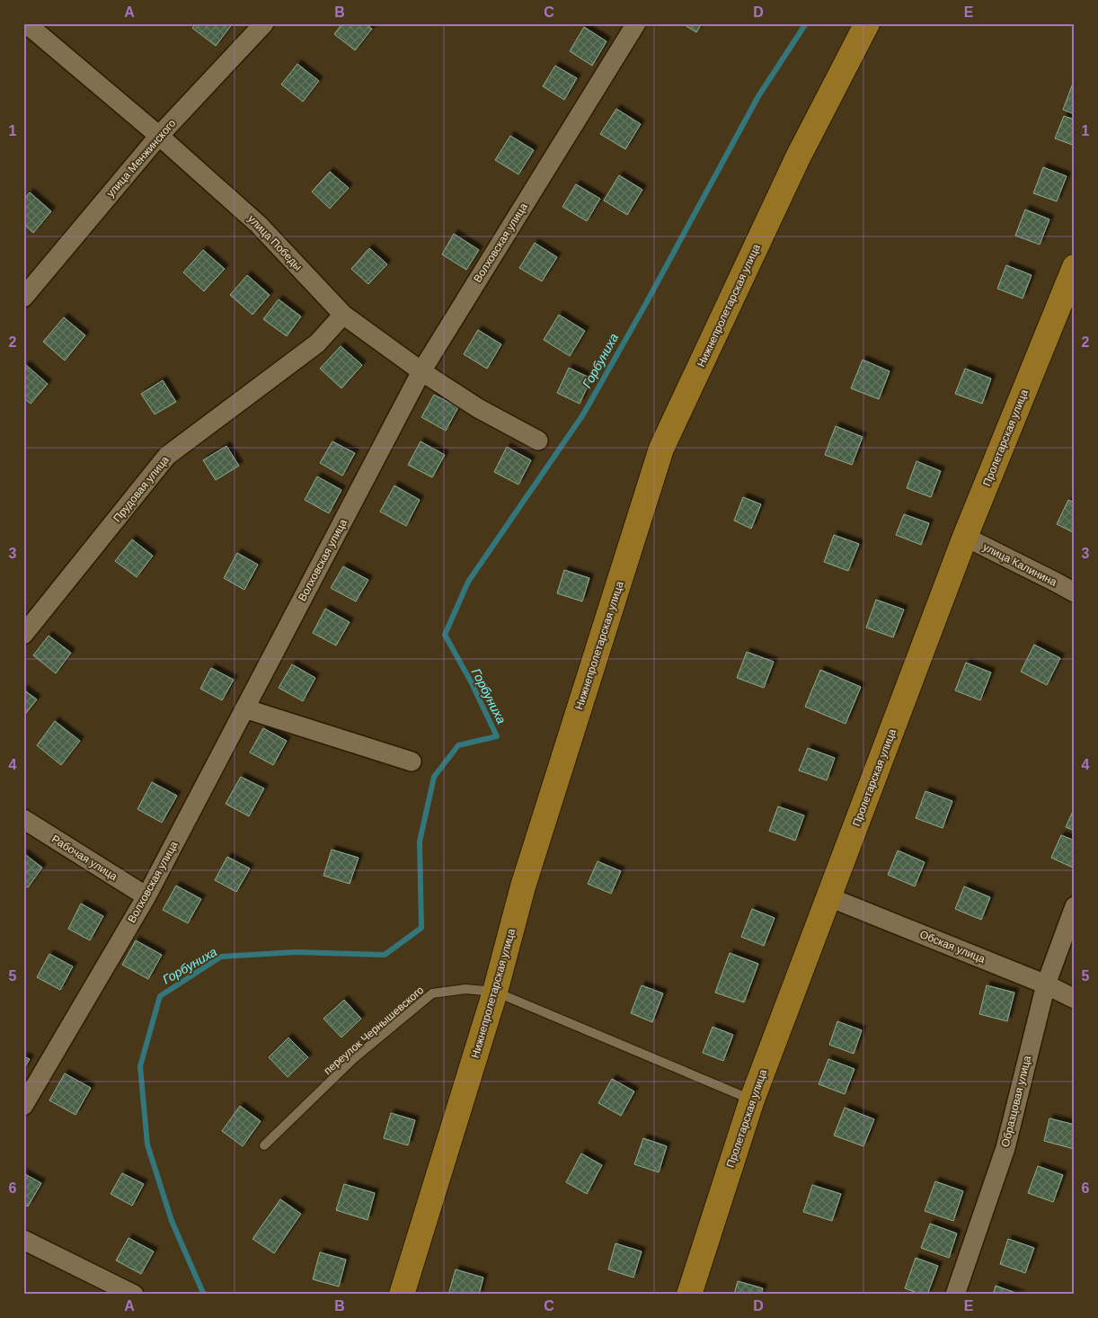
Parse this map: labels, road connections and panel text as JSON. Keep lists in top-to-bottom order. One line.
{"streets":{"main road":["Нижнепролетарская улица","Пролетарская улица"],"street":["улица Менжинского","улица Победы","Волховская улица","Прудовая улица","улица Калинина","Рабочая улица","Обская улица","Образцовая улица"],"lane":["переулок Чернышевского"]},"crossings":[["улица Менжинского","улица Победы"],["улица Победы","Волховская улица"],["улица Победы","Прудовая улица"],["Волховская улица","Рабочая улица"],["Нижнепролетарская улица","переулок Чернышевского"],["Пролетарская улица","улица Калинина"],["Пролетарская улица","Обская улица"],["Пролетарская улица","переулок Чернышевского"],["Обская улица","Образцовая улица"]],"water":["Горбуниха"],"grid":{"columns":["A","B","C","D","E"],"rows":["1","2","3","4","5","6"]}}
